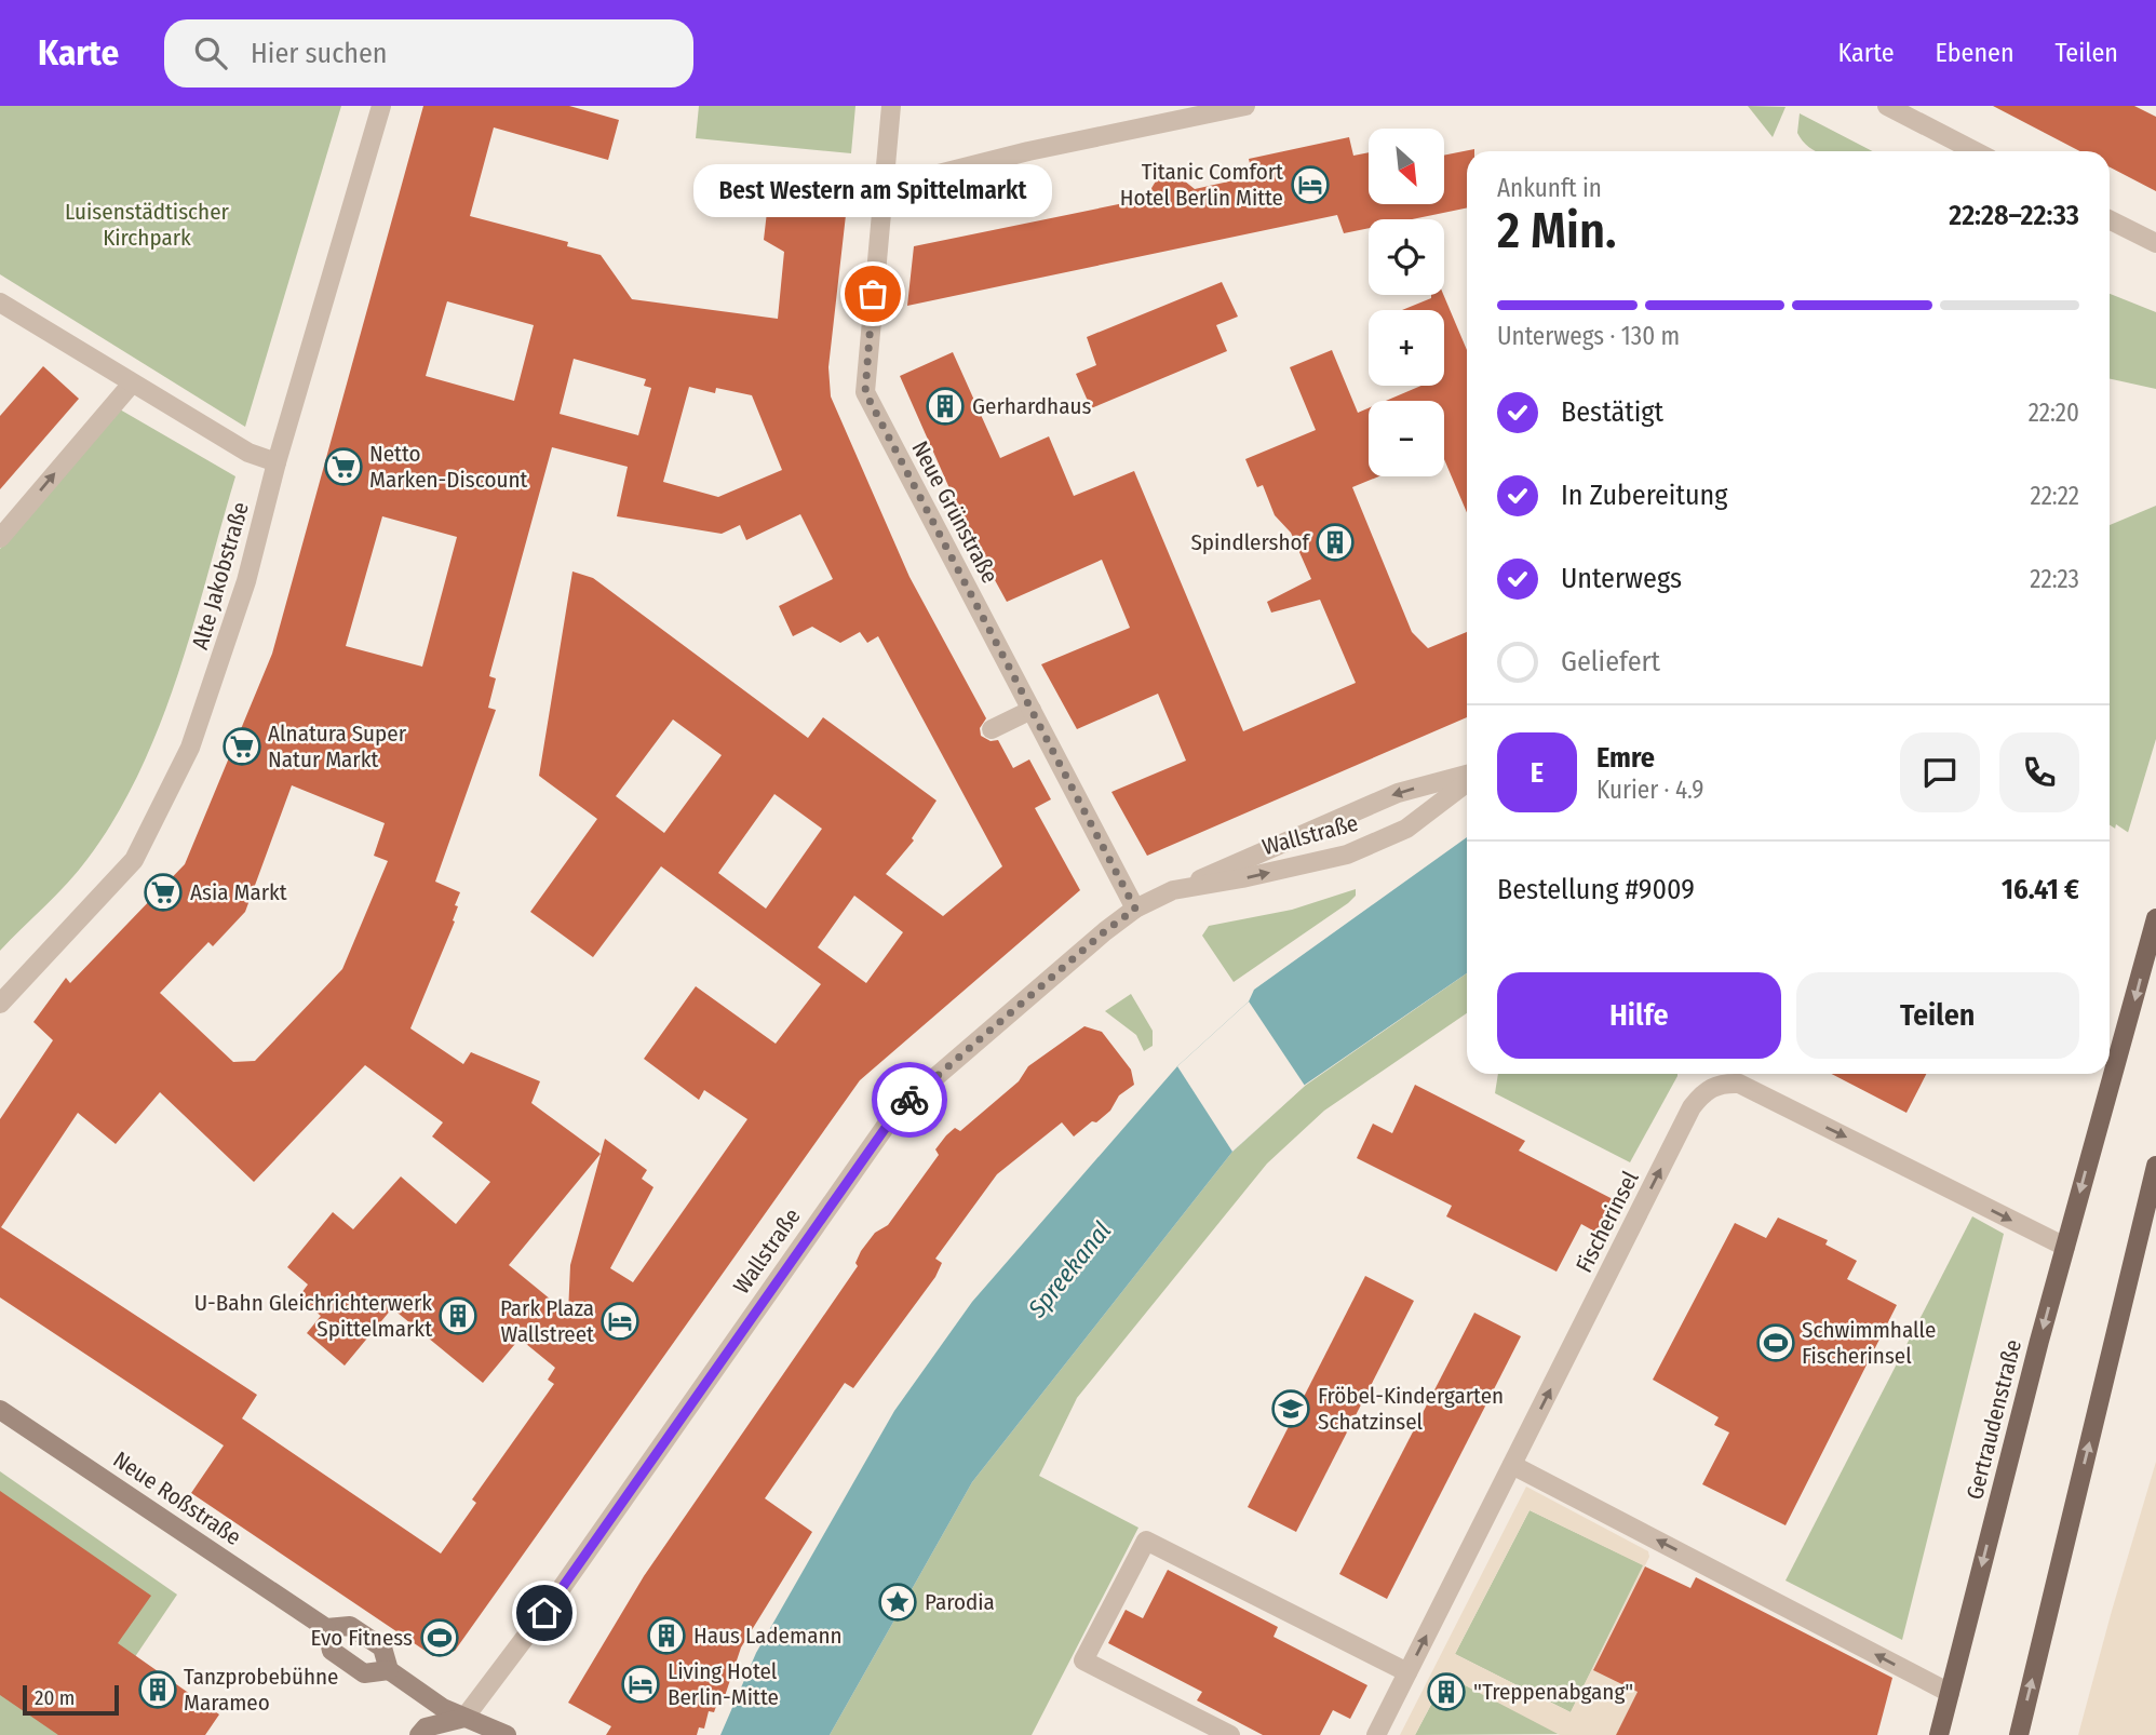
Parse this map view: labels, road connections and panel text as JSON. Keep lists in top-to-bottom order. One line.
{"streets":{"main road":["Gertraudenstraße"],"street":["Neue Grünstraße","Alte Jakobstraße","Wallstraße","Fischerinsel","Neue Roßstraße"]},"crossings":[["Neue Grünstraße","Wallstraße"],["Wallstraße","Neue Roßstraße"],["Fischerinsel","Gertraudenstraße"]],"water":["Spreekanal"],"parks":["Luisenstädtischer Kirchpark"],"places":{"hotel":["Titanic Comfort Hotel Berlin Mitte","Park Plaza Wallstreet","Living Hotel Berlin-Mitte"],"other":["Best Western am Spittelmarkt"],"building":["Gerhardhaus","Spindlershof","U-Bahn Gleichrichterwerk Spittelmarkt","Haus Lademann","Tanzprobebühne Marameo","\"Treppenabgang\""],"supermarket":["Netto Marken-Discount","Alnatura Super Natur Markt","Asia Markt"],"sports":["Schwimmhalle Fischerinsel","Evo Fitness"],"school or university":["Fröbel-Kindergarten Schatzinsel"],"place":["Parodia"]},"scale_bar":"20 m","north":"bottom right","page":{"header":"Karte","search":"Hier suchen","nav":["Karte","Ebenen","Teilen"],"map_buttons":["+","−"],"heading":["2 Min.","Ankunft in","22:28–22:33"],"panel":["Emre","Kurier · 4.9","Bestellung #9009","16.41 €"],"bubble":"Best Western am Spittelmarkt","bar":"Unterwegs · 130 m","list":[["Bestätigt","22:20"],["In Zubereitung","22:22"],["Unterwegs","22:23"],"Geliefert"],"round":"E","buttons":["Hilfe","Teilen"],"scale":"20 m"}}
